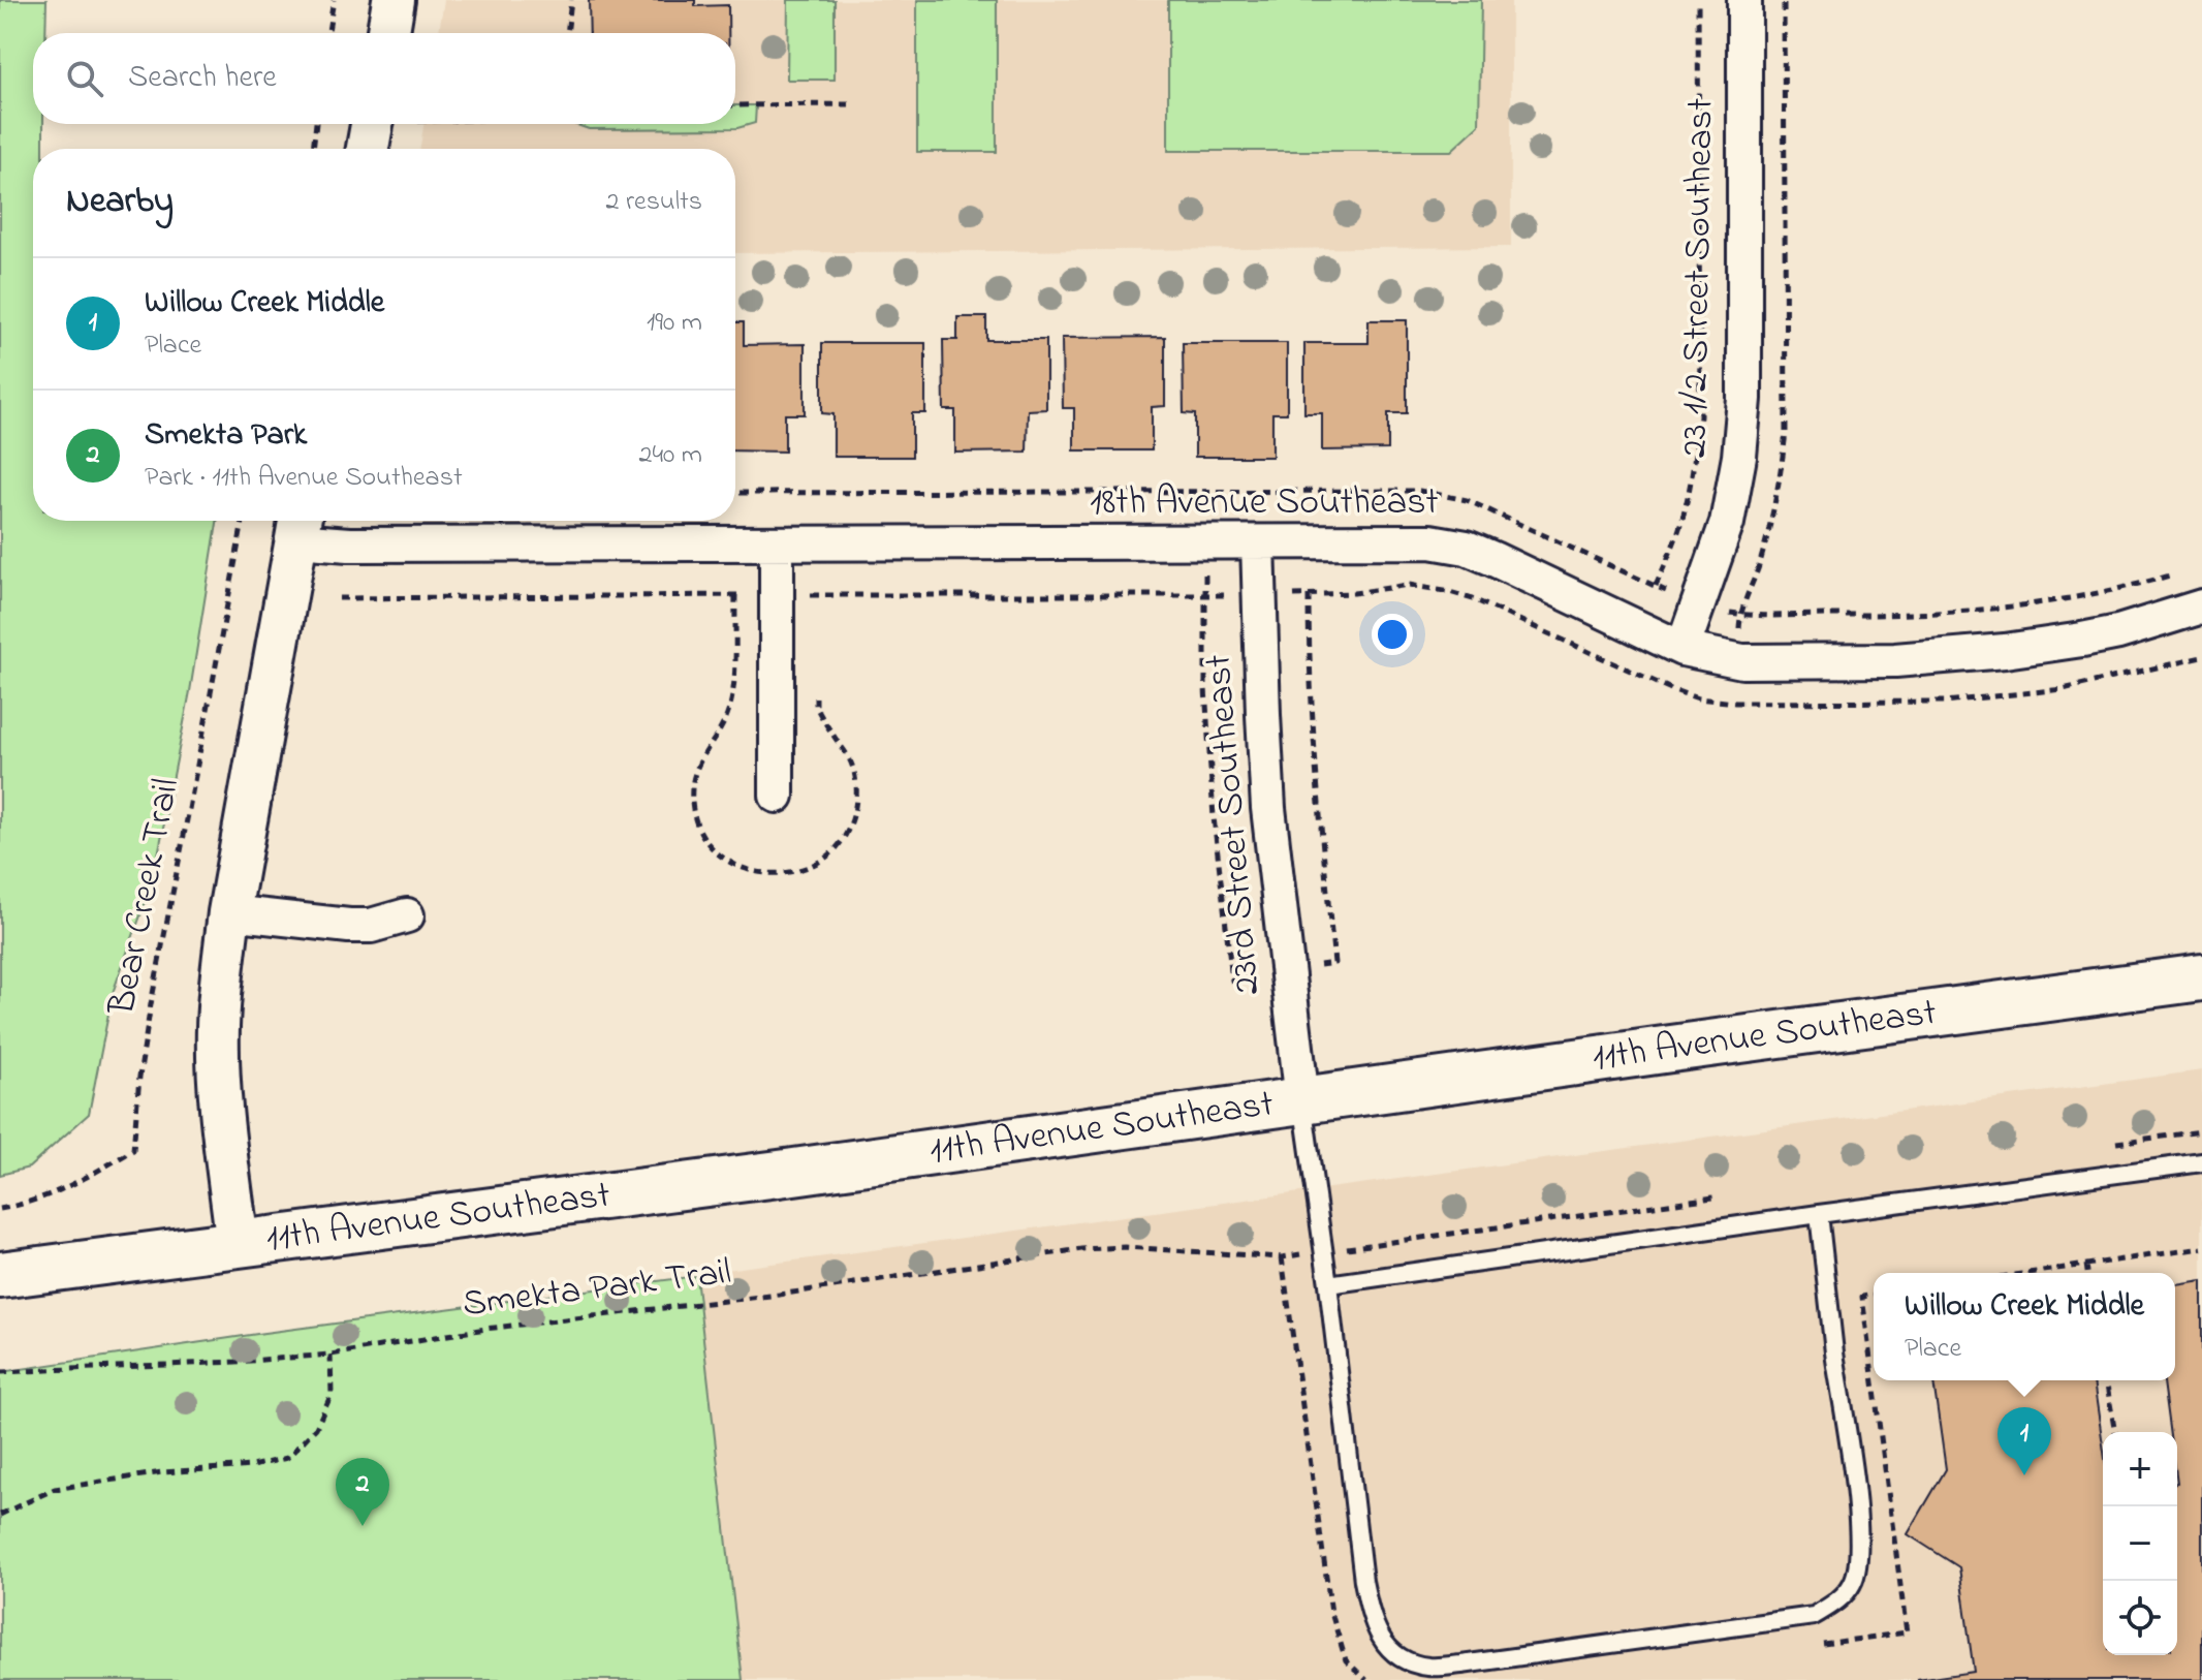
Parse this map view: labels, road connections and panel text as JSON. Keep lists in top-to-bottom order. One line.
{"streets":{"main road":["11th Avenue Southeast"],"street":["23 1/2 Street Southeast","18th Avenue Southeast","23rd Street Southeast"],"path":["Bear Creek Trail","Smekta Park Trail"]},"crossings":[["23 1/2 Street Southeast","18th Avenue Southeast"],["18th Avenue Southeast","23rd Street Southeast"],["23rd Street Southeast","11th Avenue Southeast"]],"page":{"search":"Search here","heading":["Nearby","2 results"],"list":[{"mark":"1","name":"Willow Creek Middle","note":"Place","value":"190 m"},{"mark":"2","name":"Smekta Park","note":"Park · 11th Avenue Southeast","value":"240 m"}],"popup":["Willow Creek Middle","Place"],"pins":["1","2"],"map_buttons":["+","−"]}}
